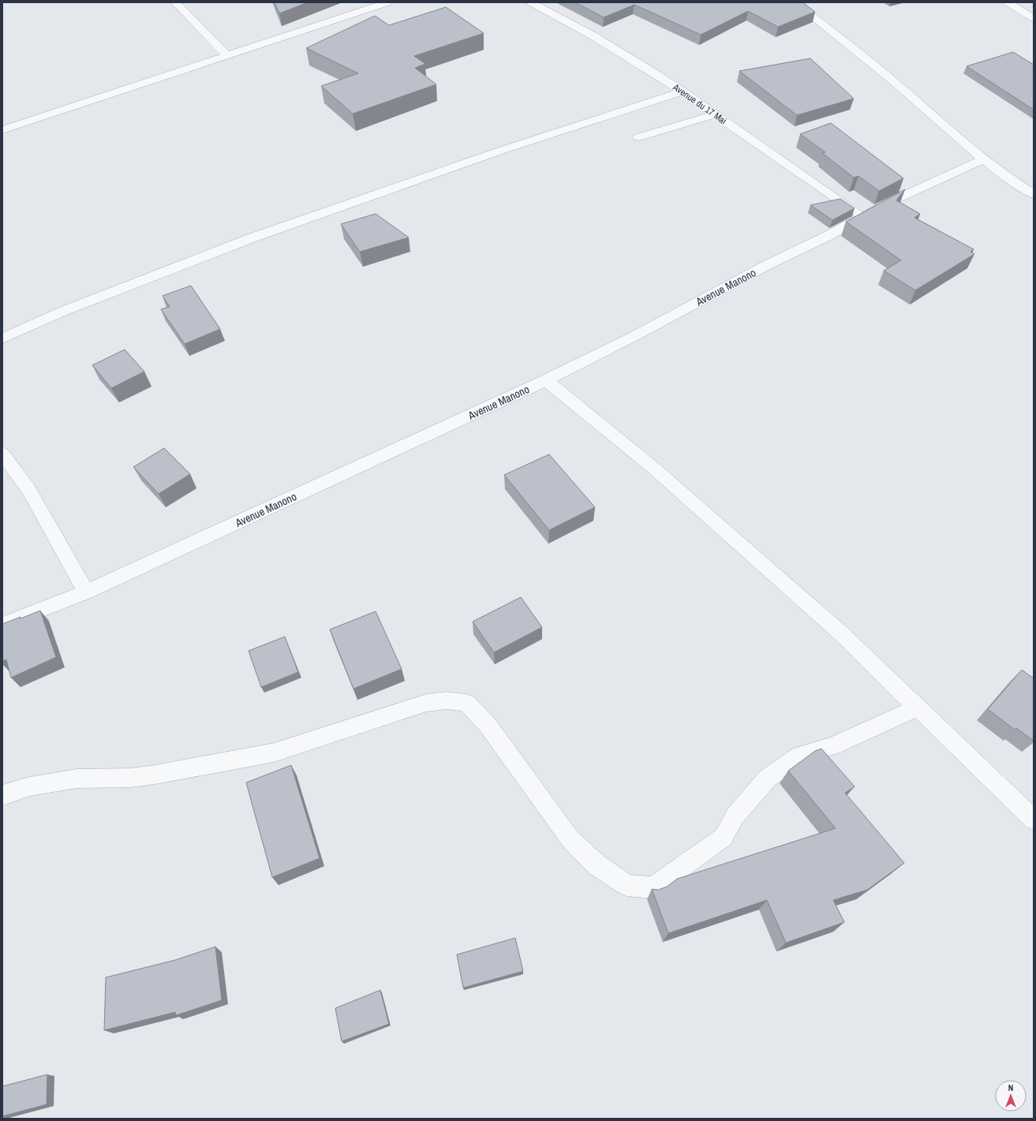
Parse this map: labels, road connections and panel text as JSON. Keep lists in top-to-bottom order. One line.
{"streets":{"street":["Avenue du 17 Mai","Avenue Manono"]},"crossings":[["Avenue du 17 Mai","Avenue Manono"]],"north":"top"}
